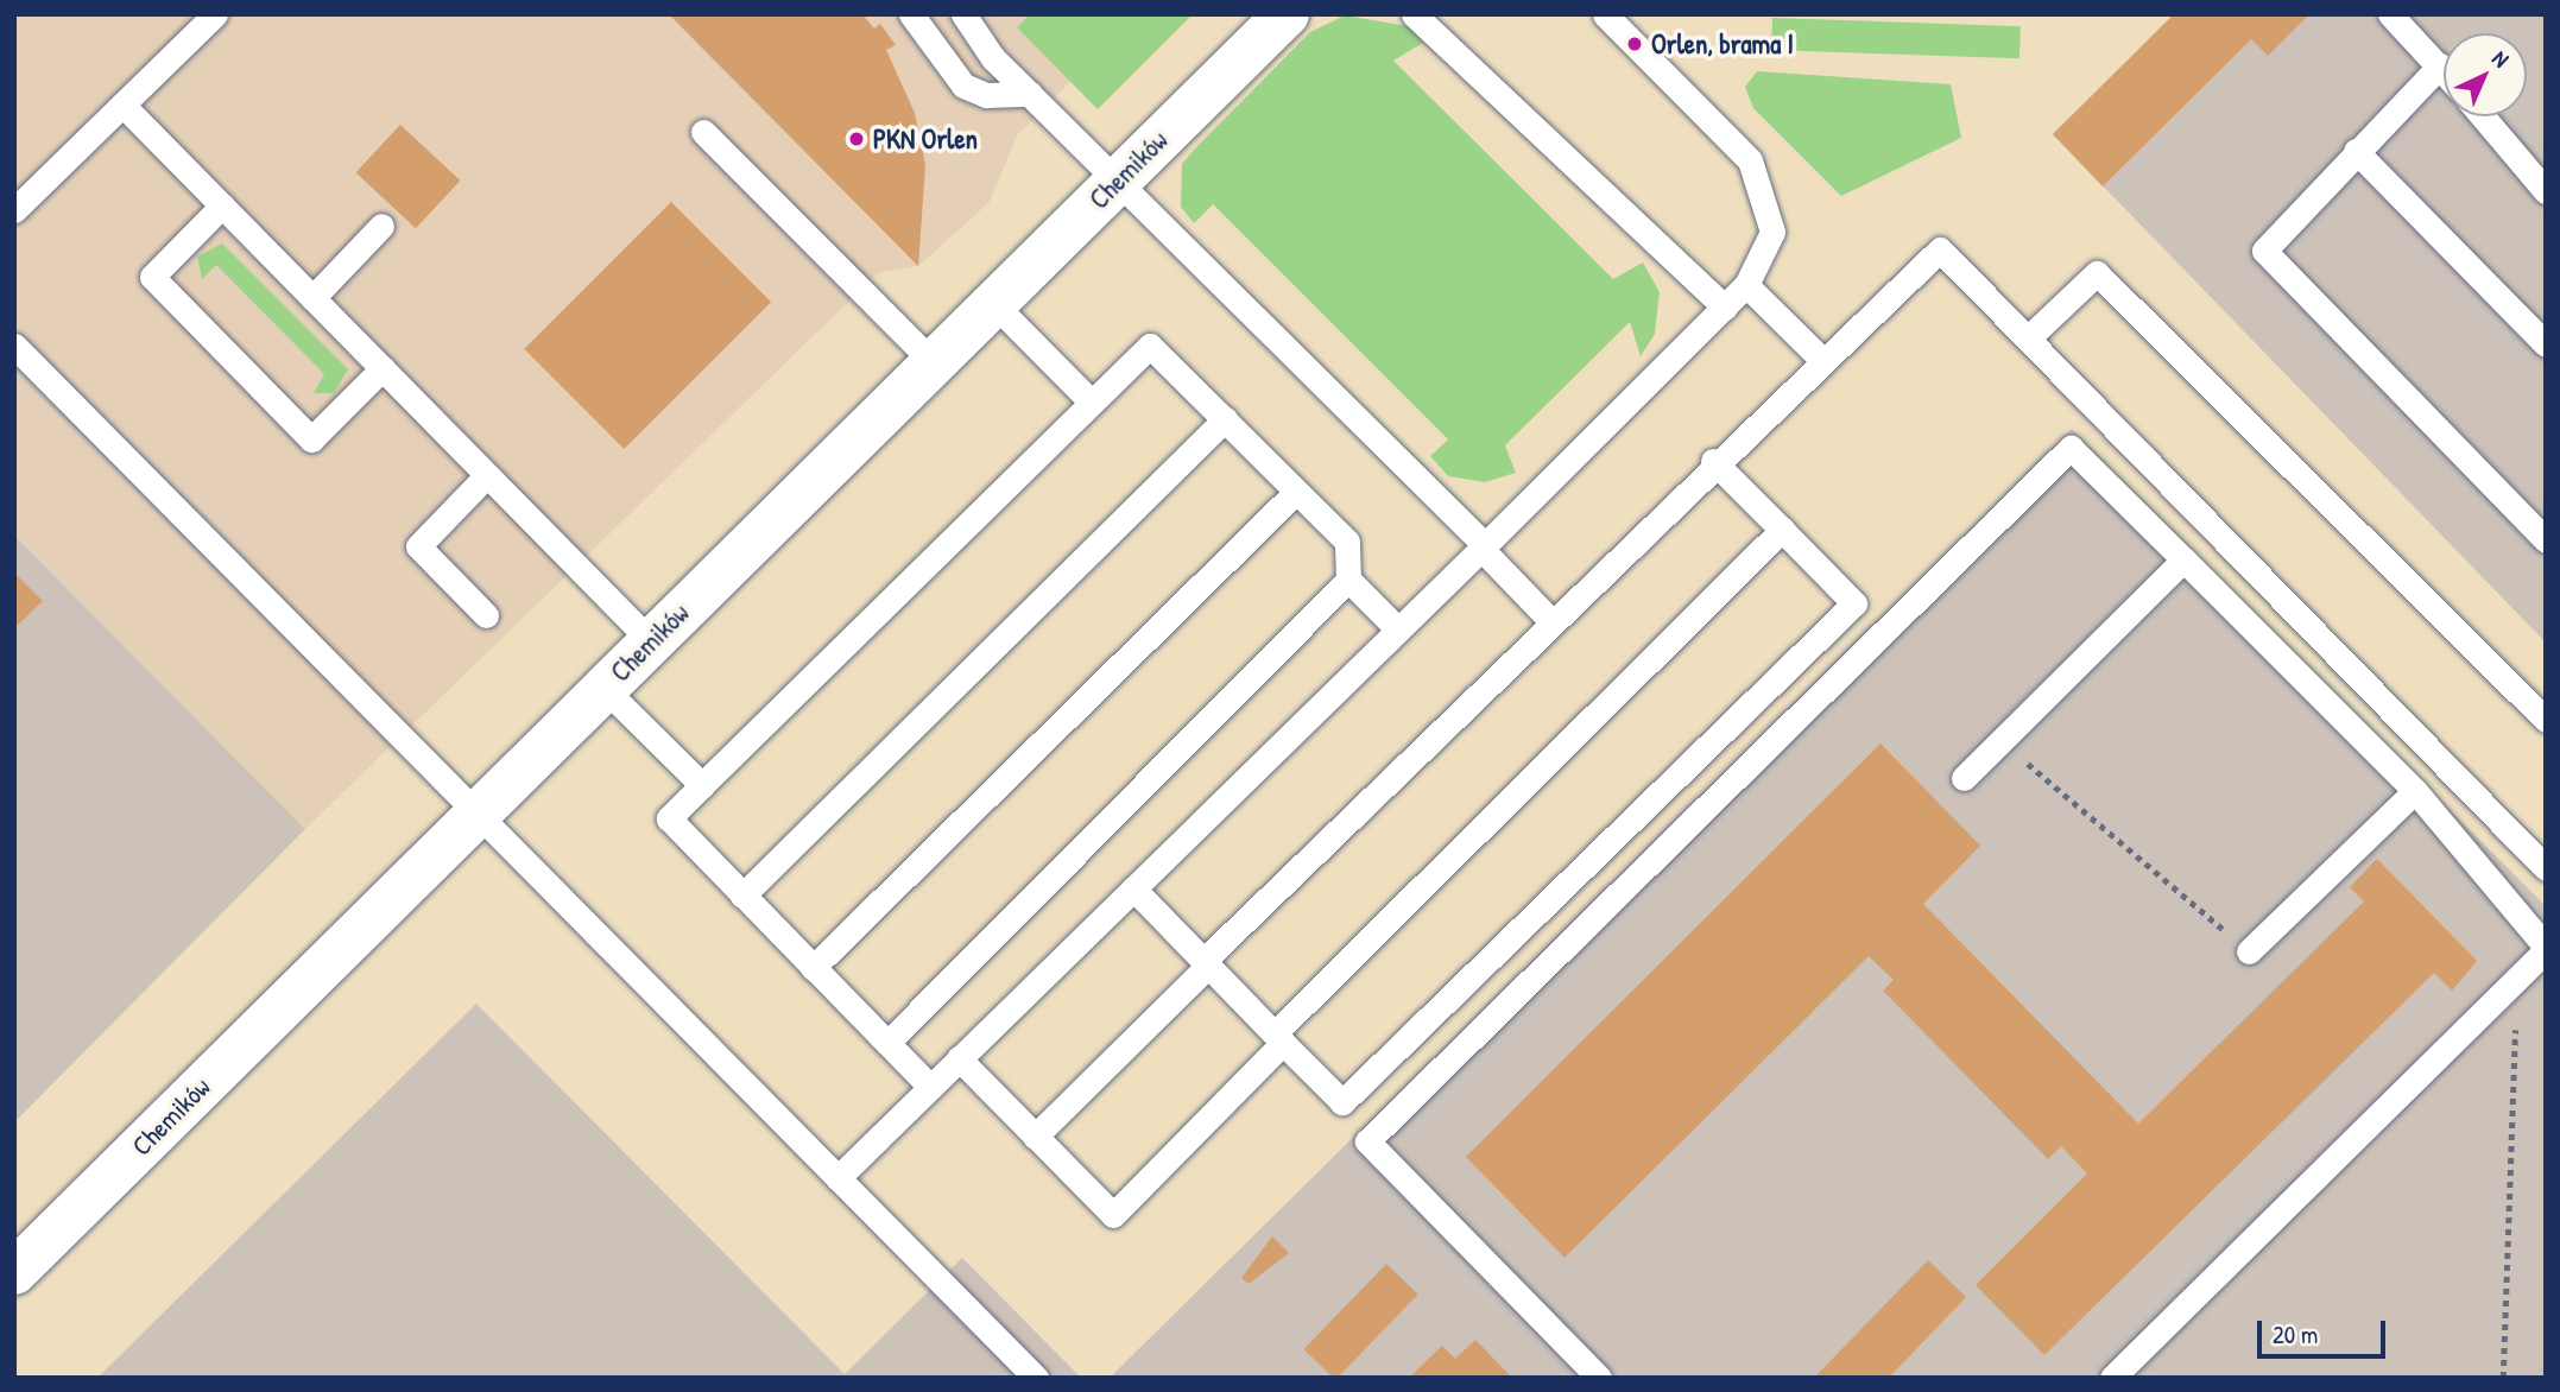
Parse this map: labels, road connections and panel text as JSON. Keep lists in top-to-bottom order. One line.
{"streets":{"street":["Chemików"]},"places":["Orlen, brama I","PKN Orlen"],"scale_bar":"20 m","north":"top right"}
